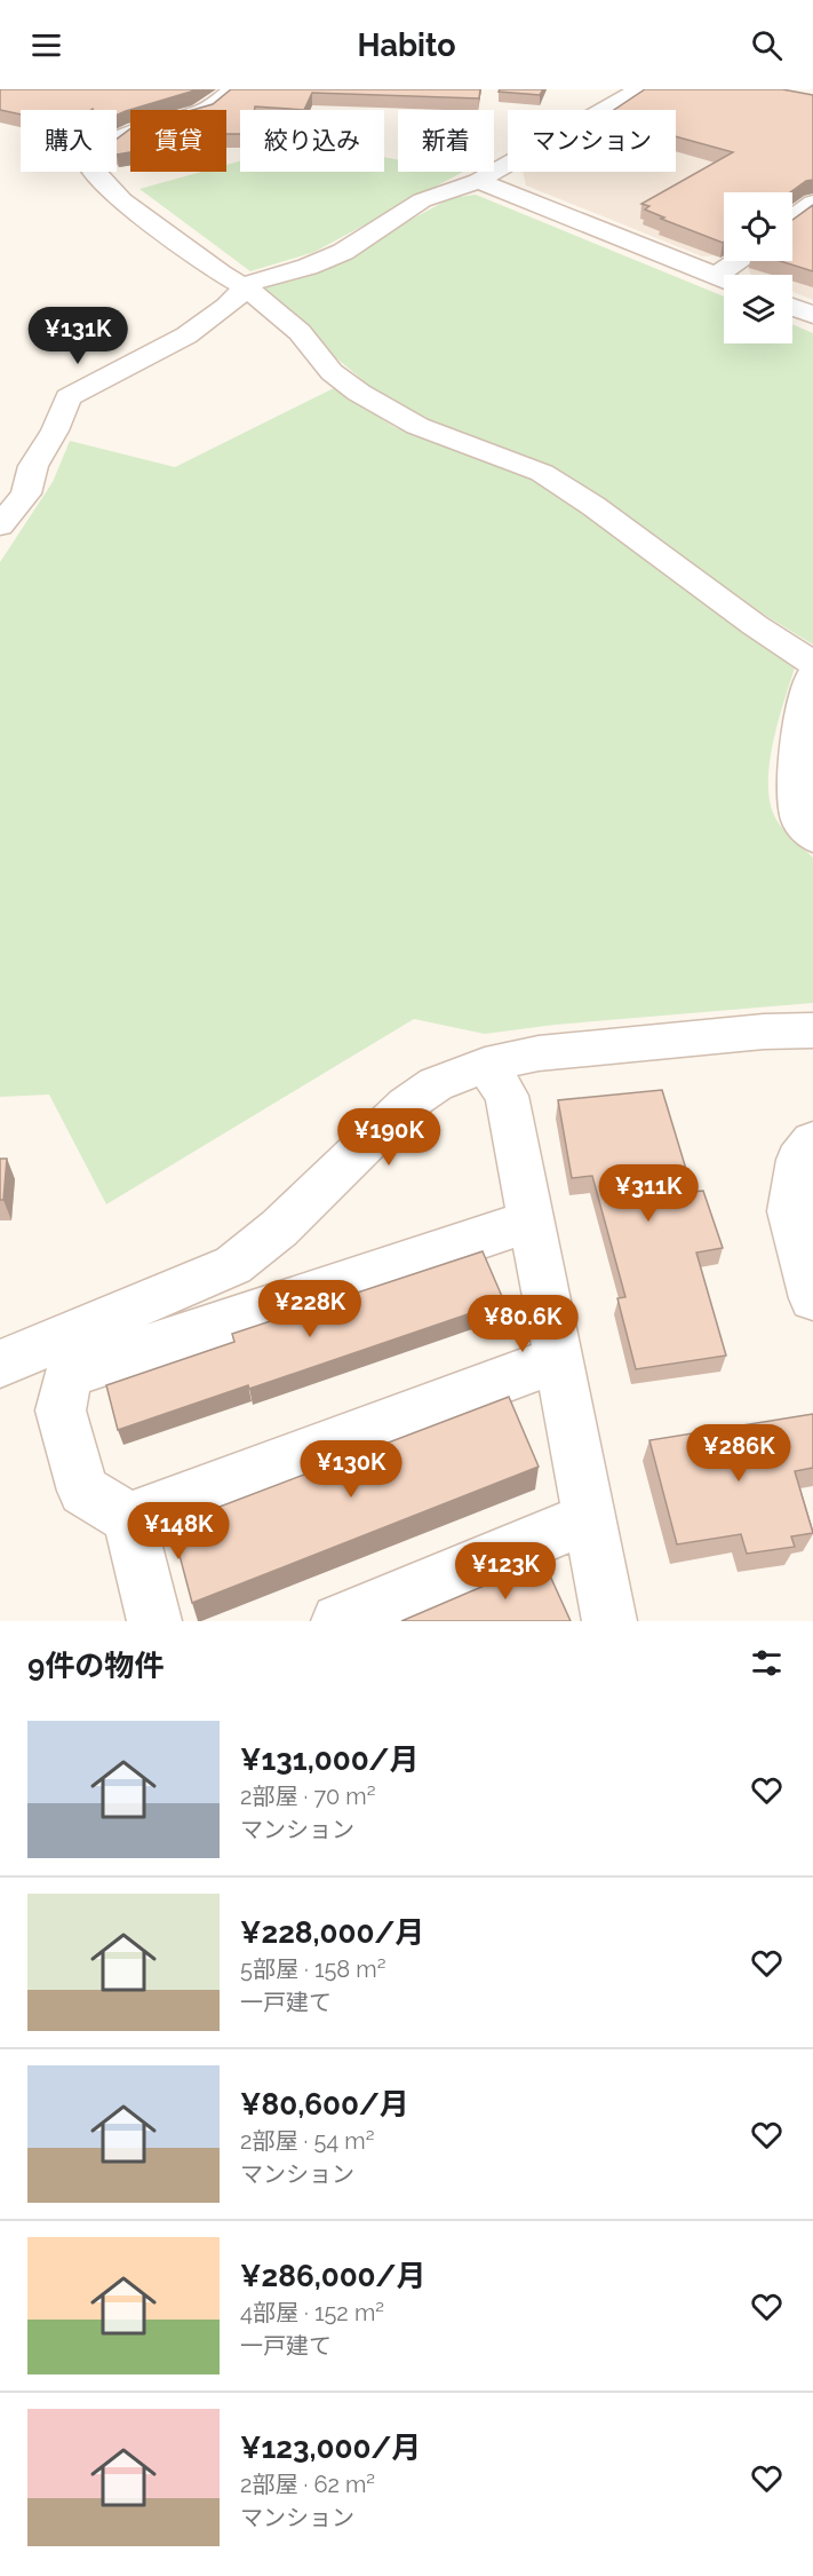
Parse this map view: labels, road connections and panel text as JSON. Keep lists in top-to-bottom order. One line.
{"page":{"header":"Habito","chip":["購入","賃貸","絞り込み","新着","マンション"],"price":["¥131K","¥190K","¥311K","¥228K","¥80.6K","¥286K","¥130K","¥148K","¥123K"],"heading":"9件の物件","list":[{"name":"¥131,000/月","note":"2部屋 · 70 m² · マンション"},{"name":"¥228,000/月","note":"5部屋 · 158 m² · 一戸建て"},{"name":"¥80,600/月","note":"2部屋 · 54 m² · マンション"},{"name":"¥286,000/月","note":"4部屋 · 152 m² · 一戸建て"},{"name":"¥123,000/月","note":"2部屋 · 62 m² · マンション"}]}}
